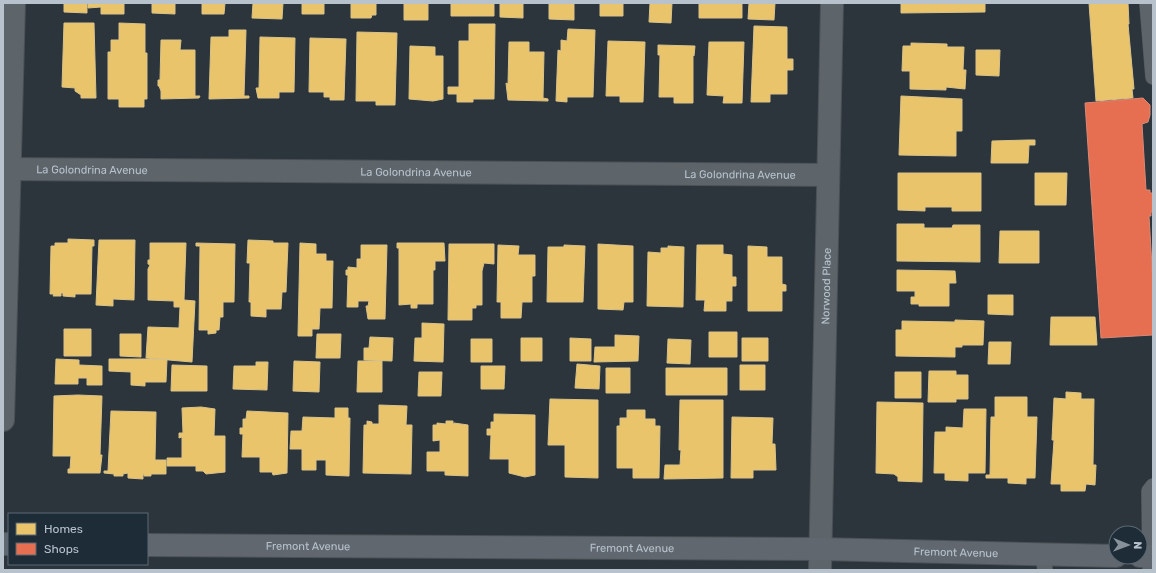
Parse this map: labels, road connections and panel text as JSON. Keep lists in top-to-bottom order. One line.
{"streets":{"main road":["Fremont Avenue"],"street":["La Golondrina Avenue","Norwood Place"]},"crossings":[["La Golondrina Avenue","Norwood Place"],["Norwood Place","Fremont Avenue"]],"legend":["Homes","Shops"],"north":"right"}
